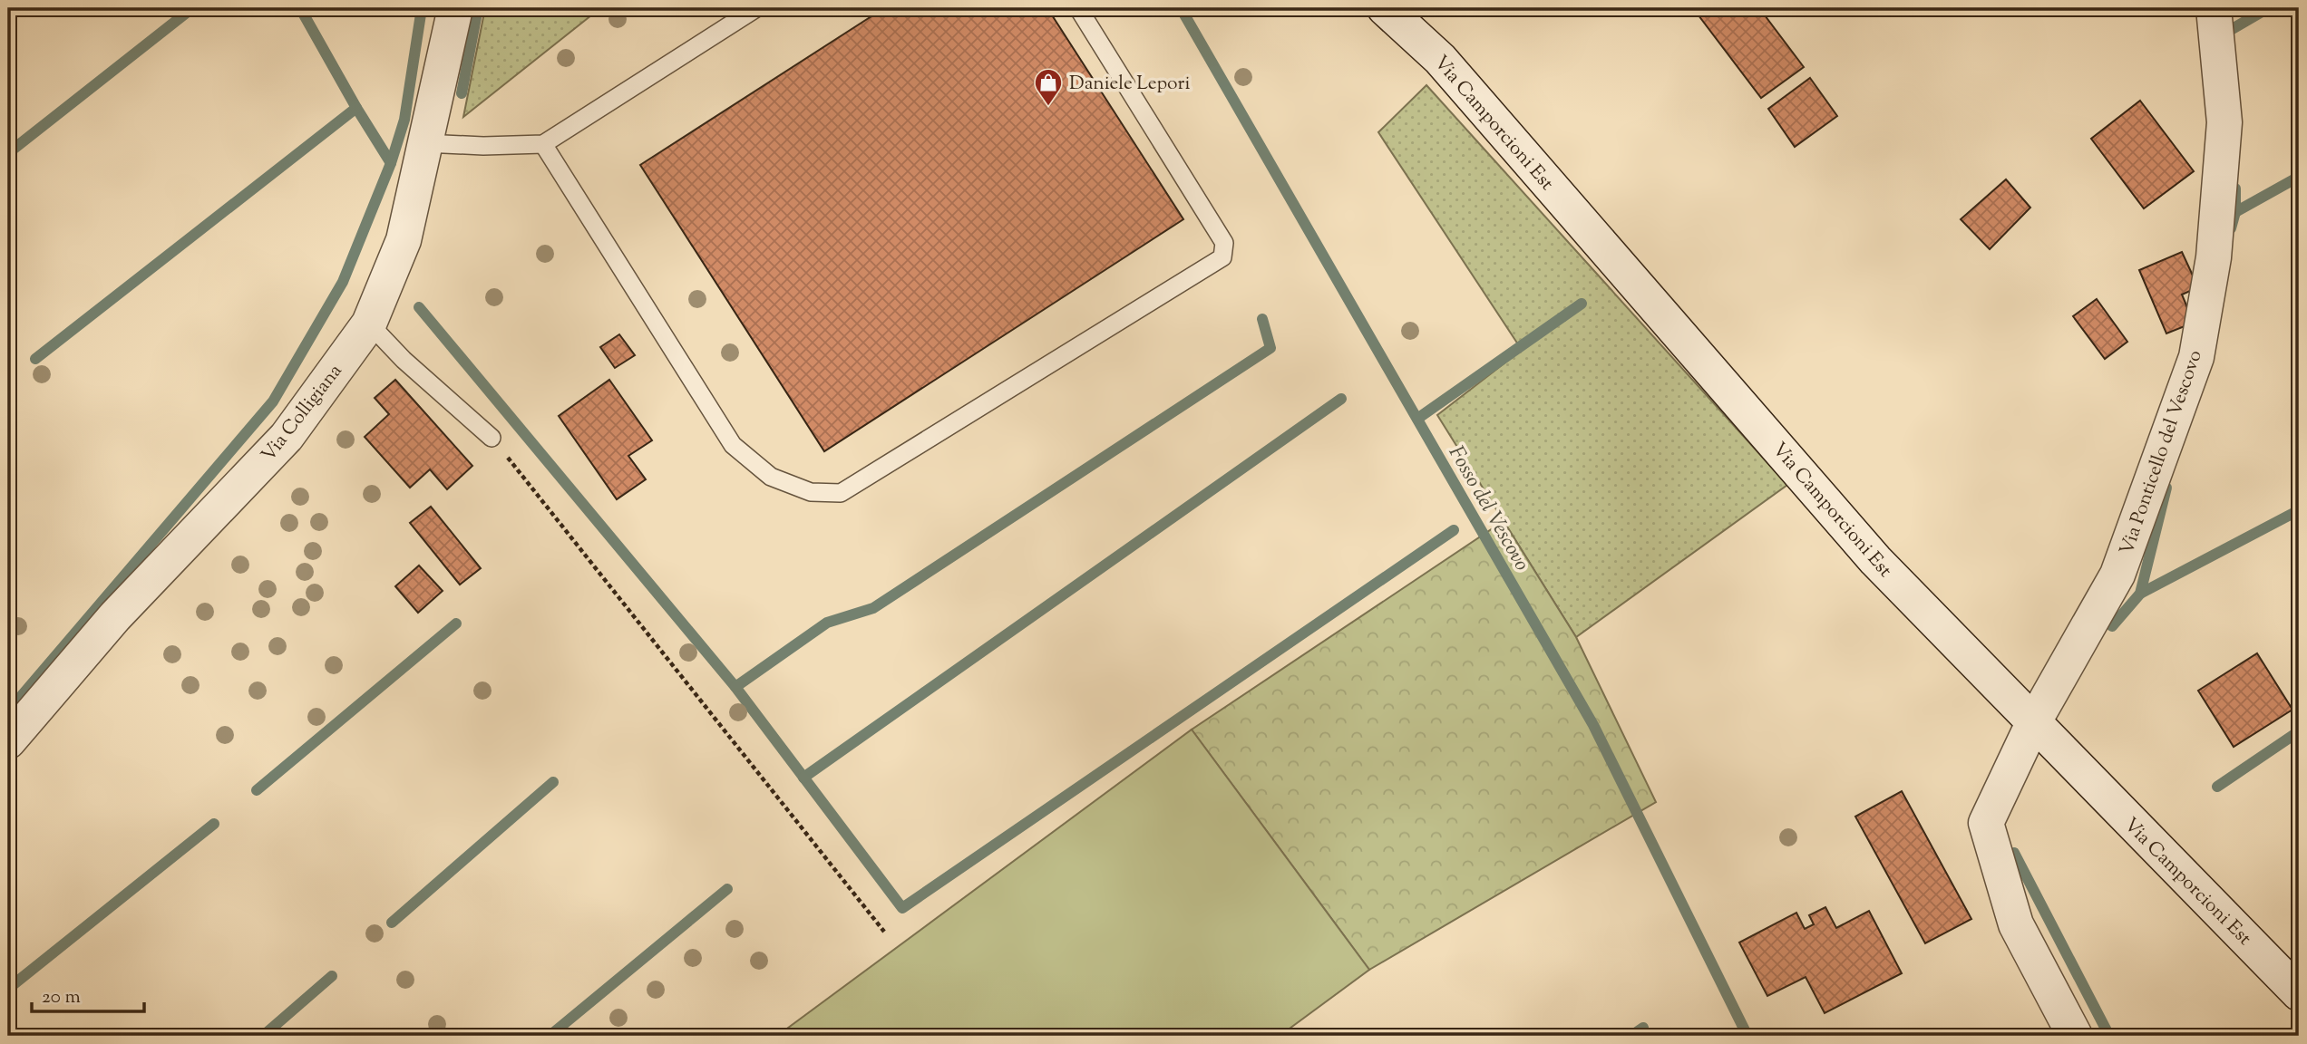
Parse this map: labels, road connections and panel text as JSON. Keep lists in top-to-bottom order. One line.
{"streets":{"street":["Via Camporcioni Est","Via Colligiana","Via Ponticello del Vescovo"]},"crossings":[["Via Camporcioni Est","Via Ponticello del Vescovo"]],"water":["Fosso del Vescovo"],"places":{"shop":["Daniele Lepori"]},"scale_bar":"20 m"}
